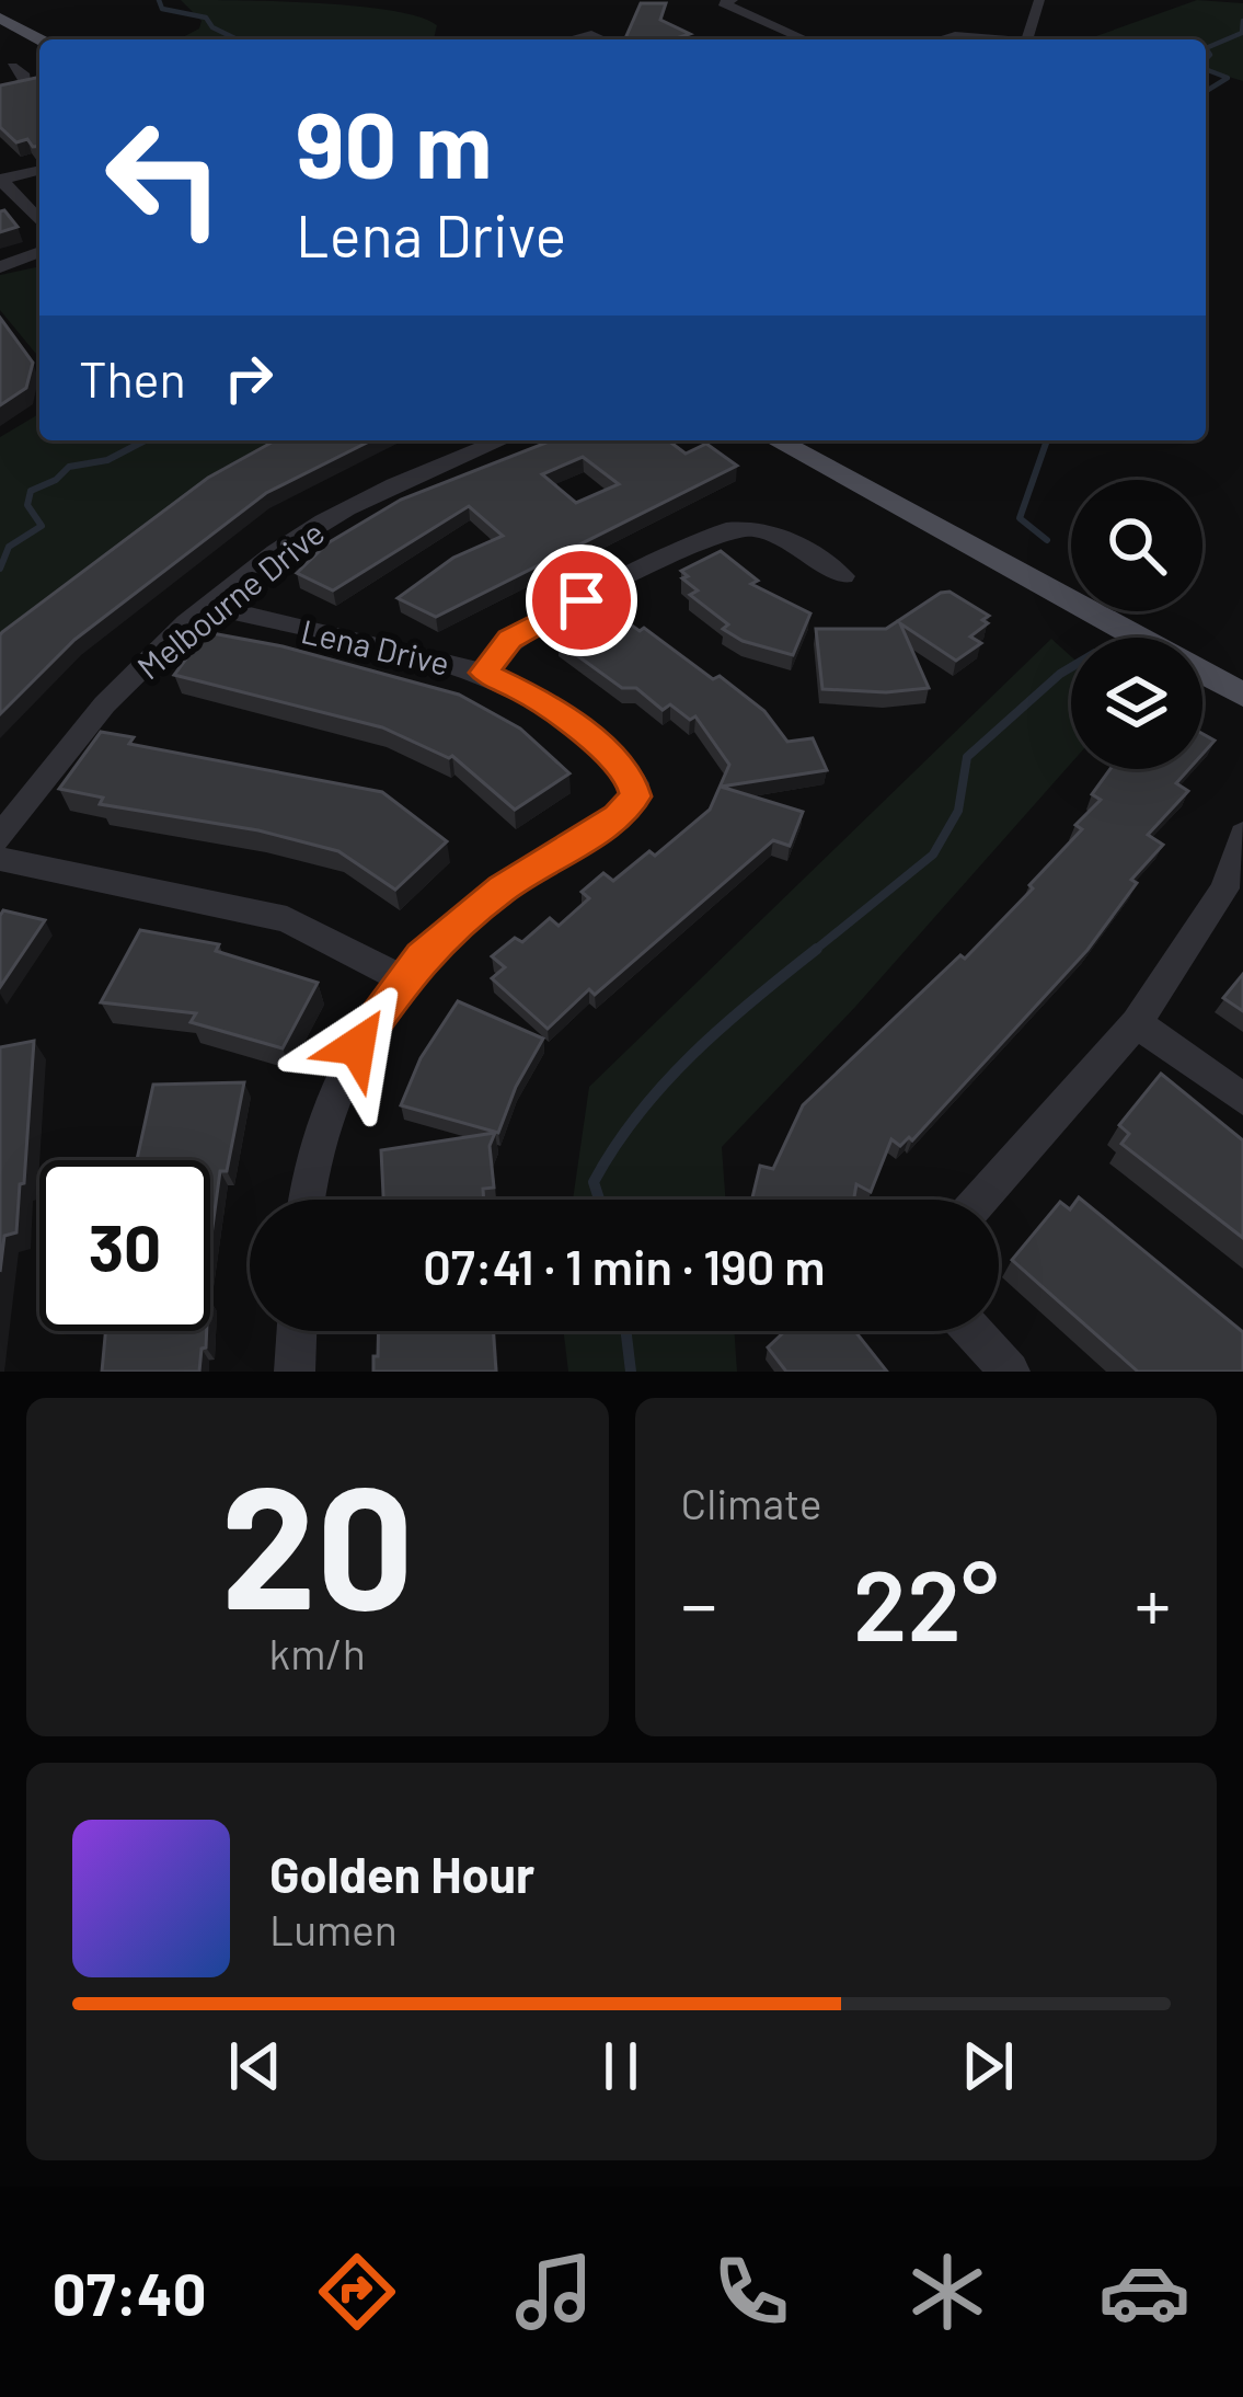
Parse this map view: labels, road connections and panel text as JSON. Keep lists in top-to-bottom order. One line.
{"streets":{"street":["Melbourne Drive","Lena Drive"]},"crossings":[["Melbourne Drive","Lena Drive"]],"page":{"turn":["90 m","Lena Drive"],"then":"Then","limit":"30","trip":"07:41 · 1 min · 190 m","tile":[["20","km/h"],"Climate"],"heat":["−","22°","+"],"song":["Golden Hour","Lumen"],"tabs":"07:40"}}
